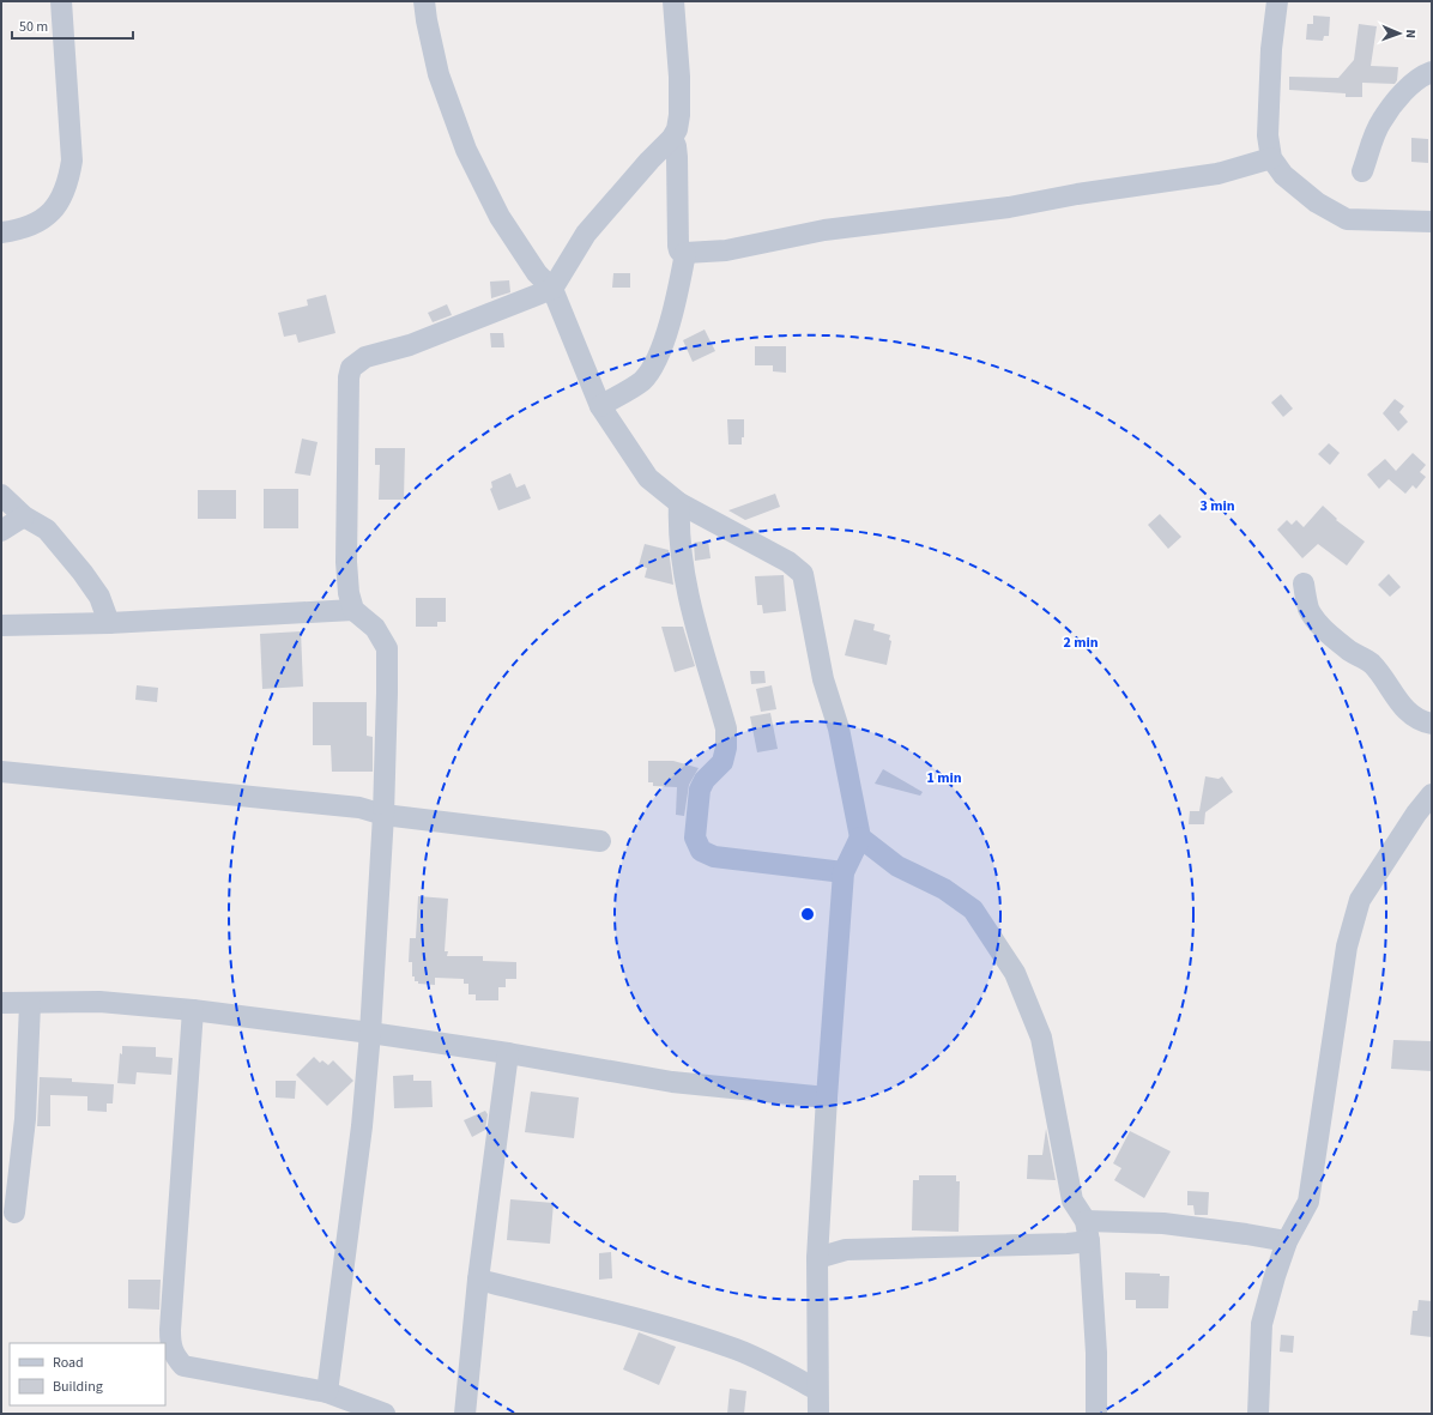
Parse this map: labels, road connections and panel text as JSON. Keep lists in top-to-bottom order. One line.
{"legend":["Road","Building"],"scale_bar":"50 m","north":"right","rings":["3 min","2 min","1 min"]}
